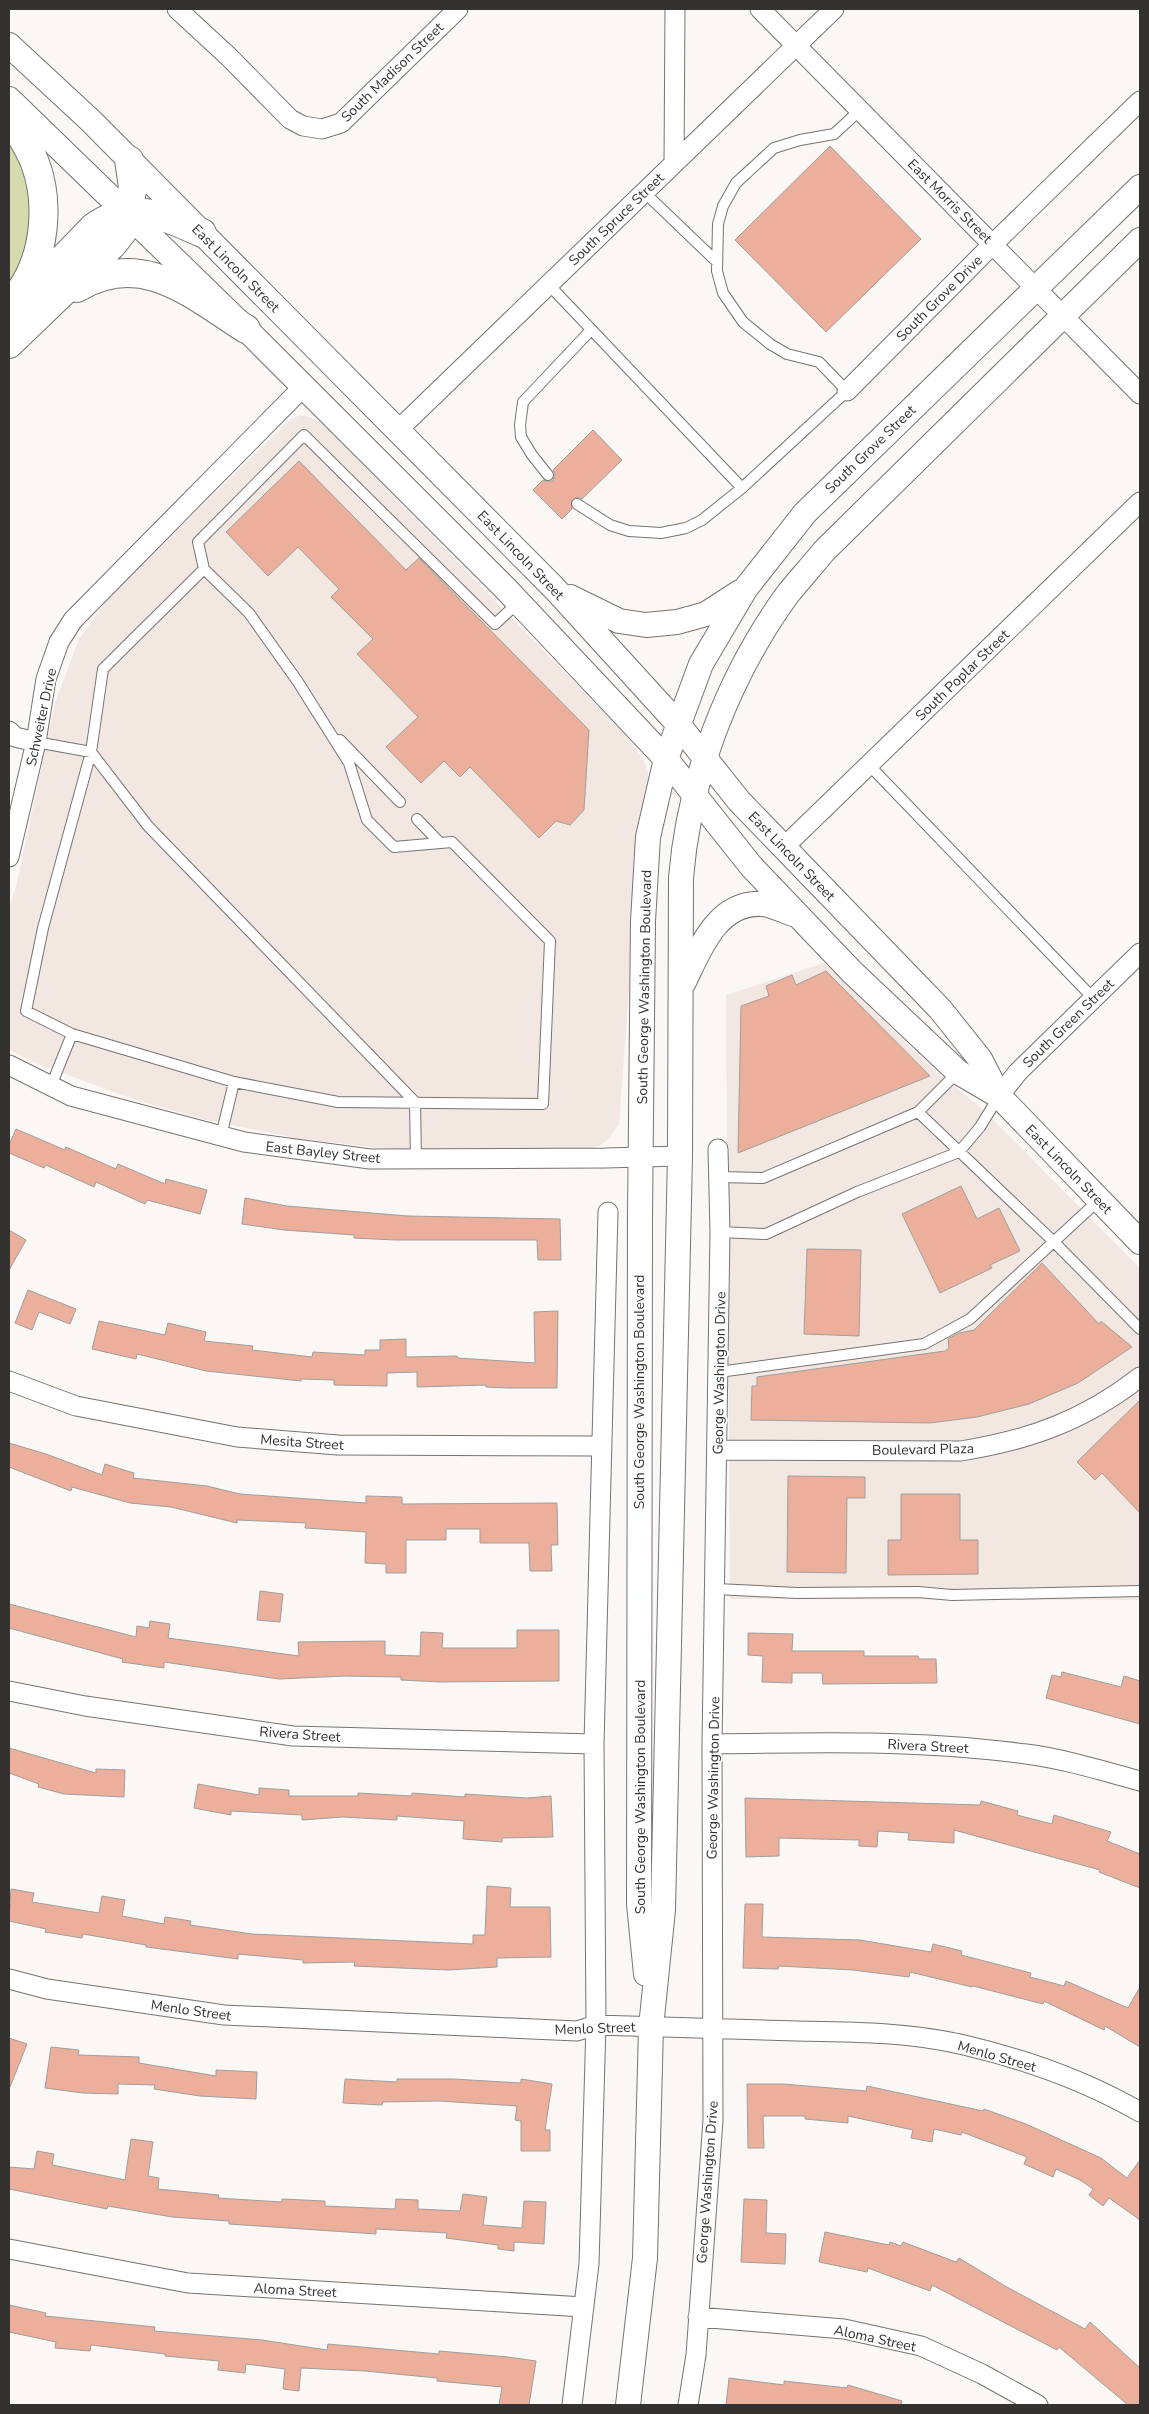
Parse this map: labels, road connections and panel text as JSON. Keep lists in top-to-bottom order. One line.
{"streets":{"street":["South Madison Street","East Morris Street","South Spruce Street","East Lincoln Street","South Grove Drive","South Grove Street","South Poplar Street","Schweiter Drive","South George Washington Boulevard","South Green Street","East Bayley Street","George Washington Drive","Mesita Street","Boulevard Plaza","Rivera Street","Menlo Street","Aloma Street"]},"crossings":[["East Morris Street","South Spruce Street"],["East Morris Street","South Grove Drive"],["East Morris Street","South Grove Street"],["South Spruce Street","East Lincoln Street"],["East Lincoln Street","South Grove Street"],["East Lincoln Street","South Poplar Street"],["East Lincoln Street","Schweiter Drive"],["East Lincoln Street","South George Washington Boulevard"],["East Lincoln Street","South Green Street"],["South Grove Street","South George Washington Boulevard"],["South George Washington Boulevard","East Bayley Street"],["South George Washington Boulevard","Menlo Street"],["George Washington Drive","Boulevard Plaza"],["George Washington Drive","Rivera Street"],["George Washington Drive","Menlo Street"],["George Washington Drive","Aloma Street"]]}
